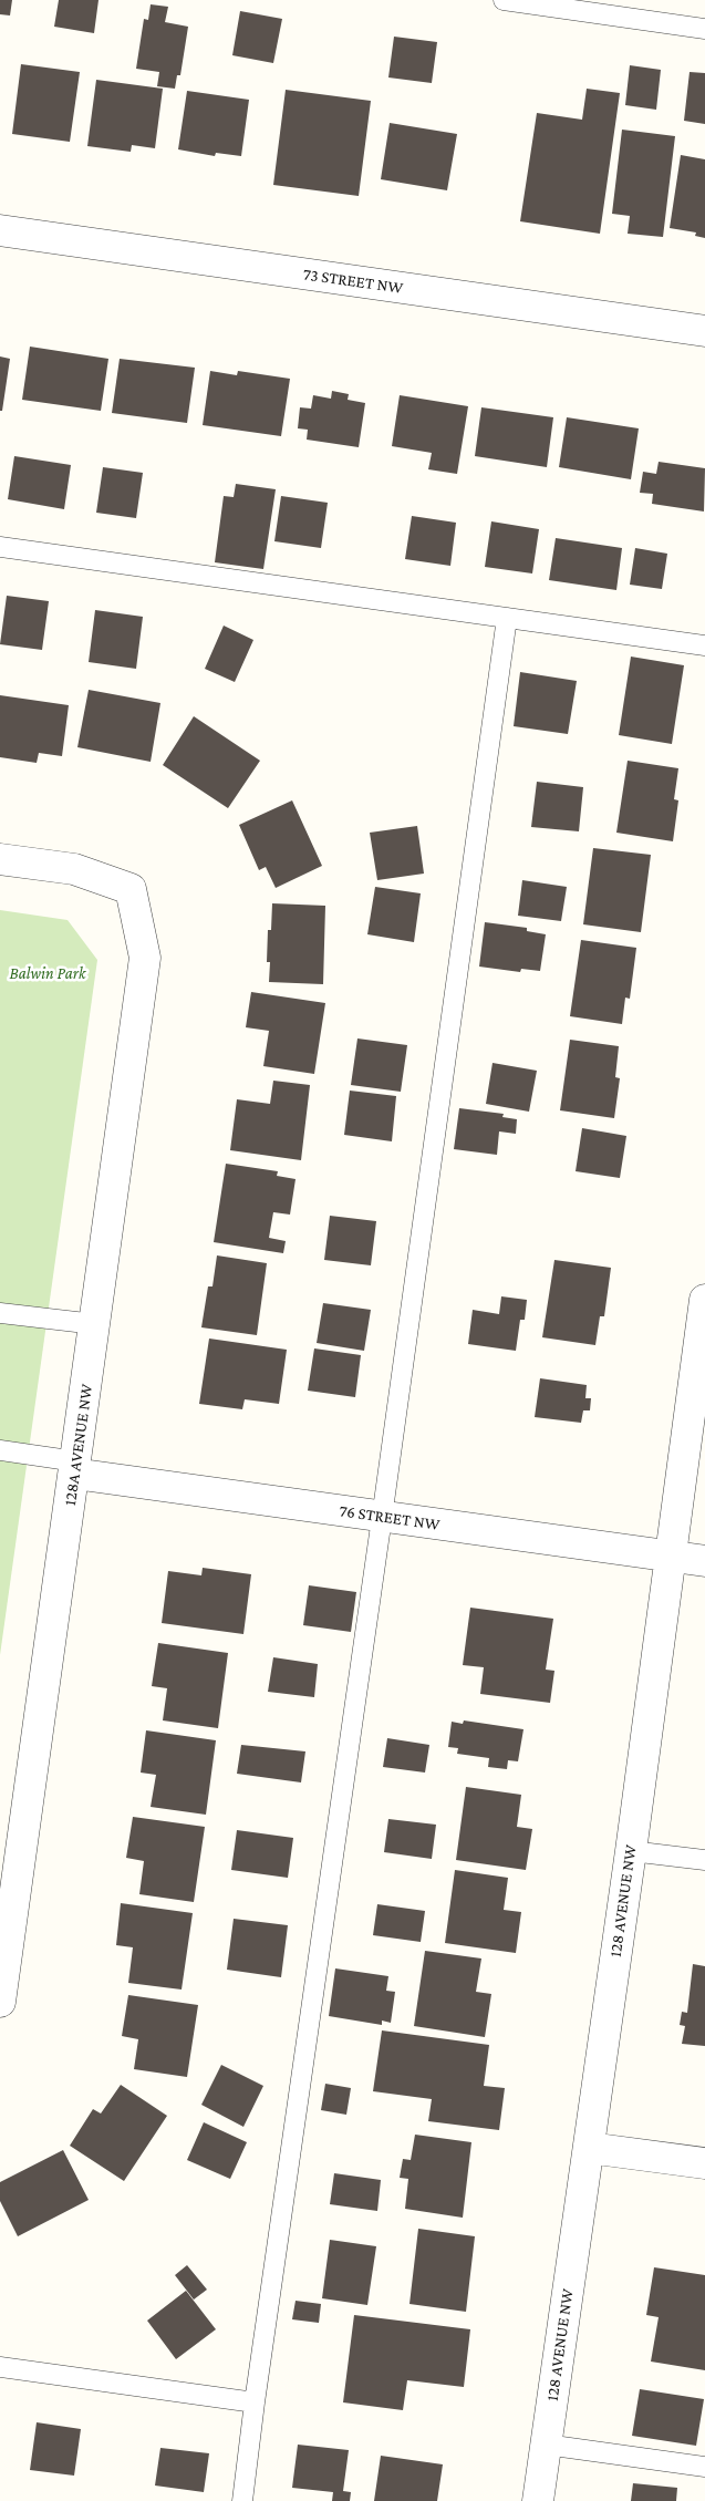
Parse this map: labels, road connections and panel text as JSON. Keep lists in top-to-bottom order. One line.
{"streets":{"street":["73 STREET NW","128A AVENUE NW","76 STREET NW","128 AVENUE NW"]},"crossings":[["128A AVENUE NW","76 STREET NW"],["76 STREET NW","128 AVENUE NW"]],"parks":["Balwin Park"]}
